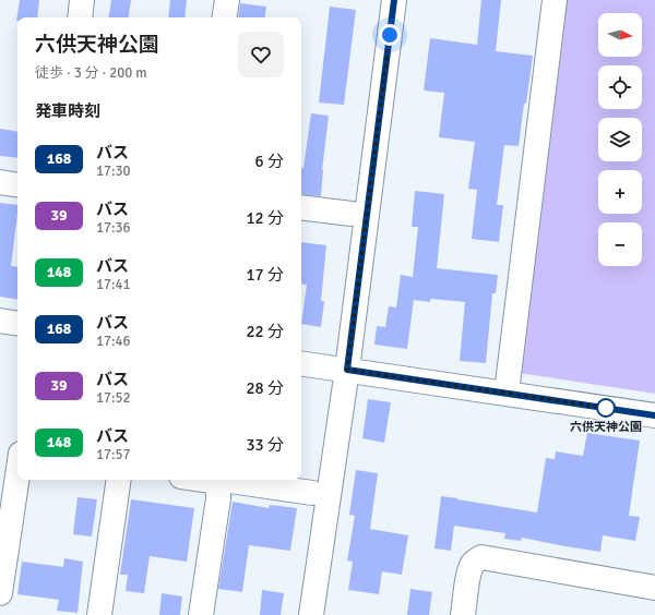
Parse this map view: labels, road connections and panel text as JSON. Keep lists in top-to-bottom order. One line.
{"places":["六供天神公園"],"lines":["bus line 168"],"north":"right","page":{"map_buttons":["+","−"],"heading":[["六供天神公園","徒歩 · 3 分 · 200 m"],"発車時刻"],"list":[{"mark":"168","name":"バス","note":"17:30","value":"6 分"},{"mark":"39","name":"バス","note":"17:36","value":"12 分"},{"mark":"148","name":"バス","note":"17:41","value":"17 分"},{"mark":"168","name":"バス","note":"17:46","value":"22 分"},{"mark":"39","name":"バス","note":"17:52","value":"28 分"},{"mark":"148","name":"バス","note":"17:57","value":"33 分"}]}}
